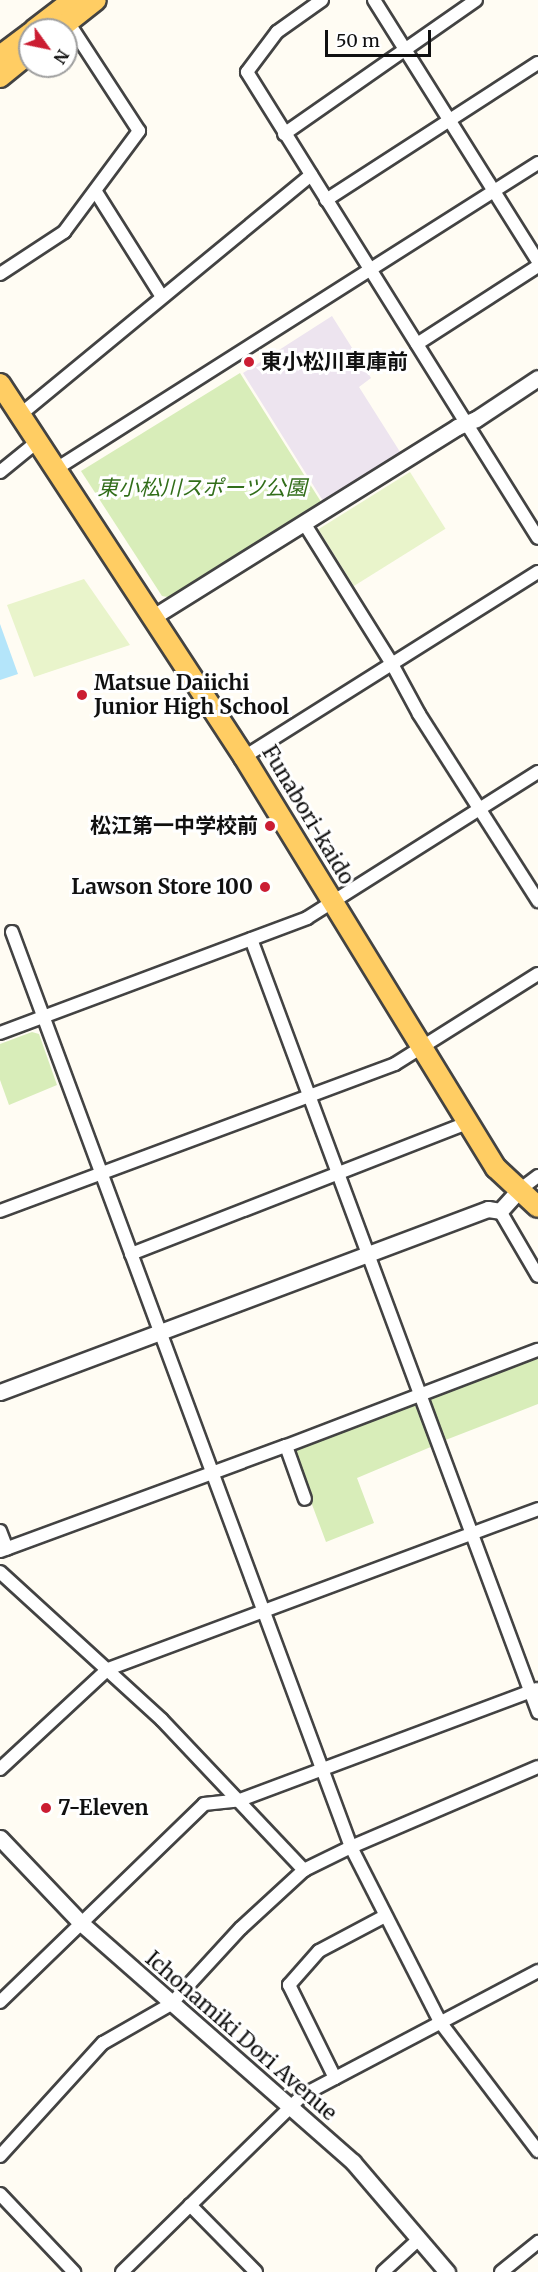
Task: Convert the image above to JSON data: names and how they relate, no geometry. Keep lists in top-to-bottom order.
{
  "streets": {
    "main road": ["Funabori-kaido"],
    "street": ["Ichonamiki Dori Avenue"]
  },
  "parks": ["東小松川スポーツ公園"],
  "places": [
    "東小松川車庫前",
    "Matsue Daiichi Junior High School",
    "松江第一中学校前",
    "Lawson Store 100",
    "7-Eleven"
  ],
  "scale_bar": "50 m",
  "north": "bottom right"
}
